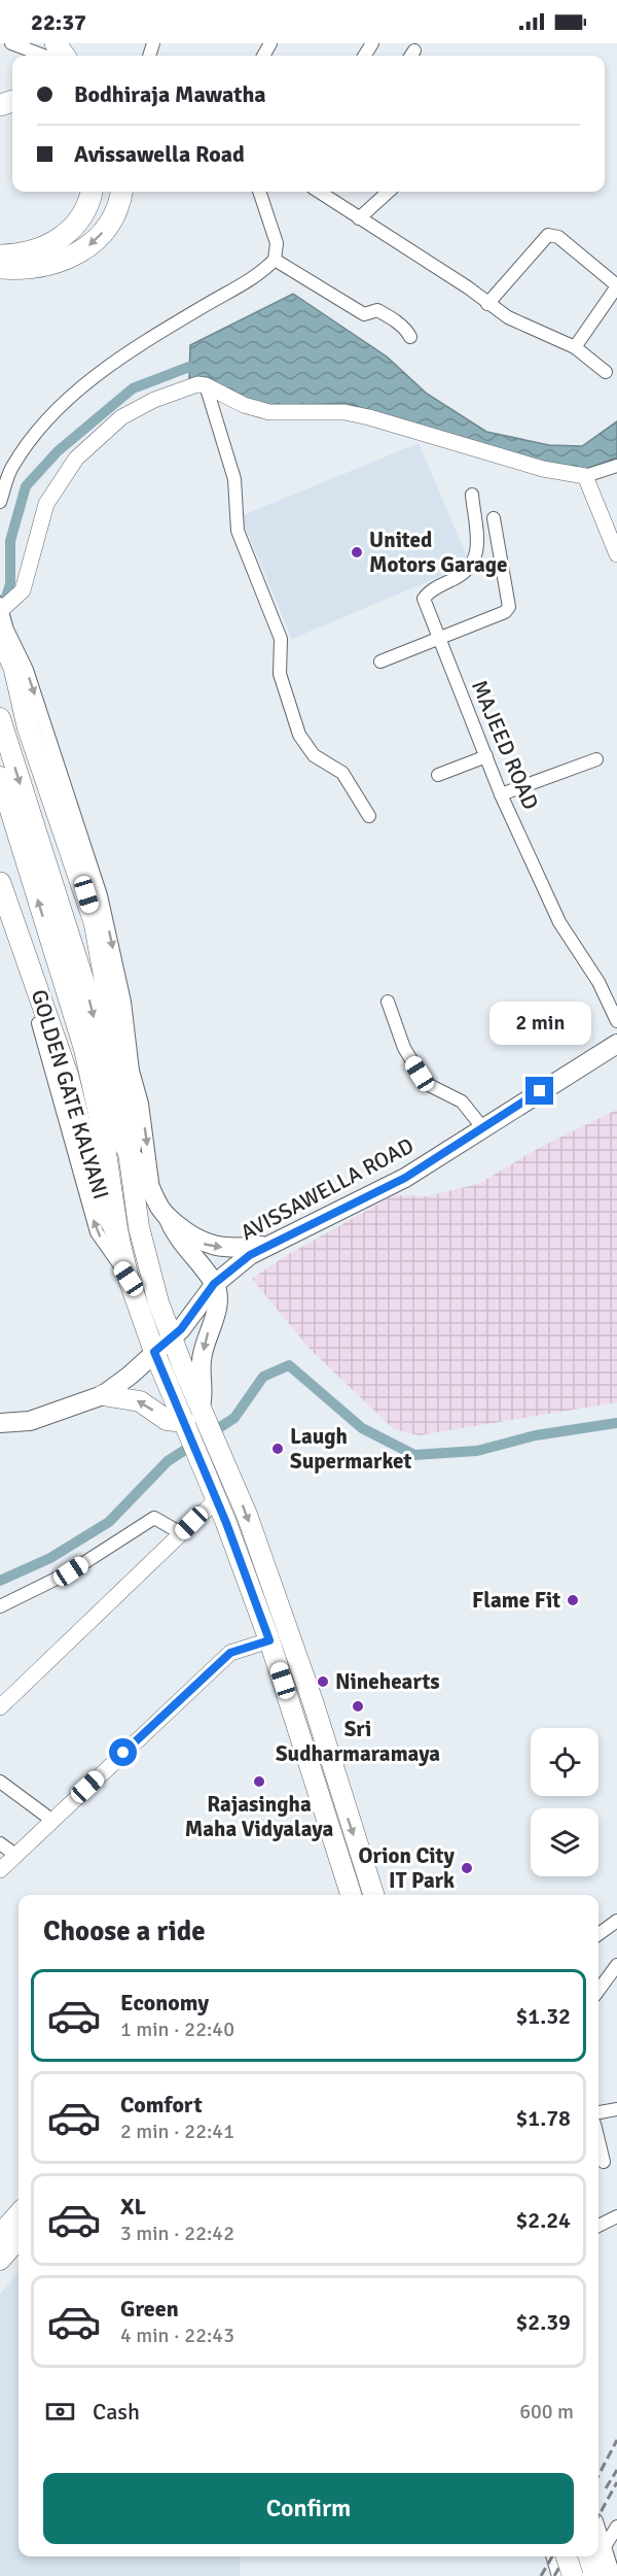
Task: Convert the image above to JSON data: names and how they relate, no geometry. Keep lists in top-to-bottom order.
{
  "streets": {
    "highway": ["GOLDEN GATE KALYANI"],
    "main road": ["AVISSAWELLA ROAD"],
    "street": ["MAJEED ROAD"]
  },
  "places": [
    "United Motors Garage",
    "Laugh Supermarket",
    "Flame Fit",
    "Ninehearts",
    "Sri Sudharmaramaya",
    "Rajasingha Maha Vidyalaya",
    "Orion City IT Park"
  ],
  "page": {
    "status": "22:37",
    "banner": ["Bodhiraja Mawatha", "Avissawella Road"],
    "bubble": "2 min",
    "heading": "Choose a ride",
    "list": [
      {
        "name": "Economy",
        "note": "1 min · 22:40",
        "value": "$1.32"
      },
      {
        "name": "Comfort",
        "note": "2 min · 22:41",
        "value": "$1.78"
      },
      {
        "name": "XL",
        "note": "3 min · 22:42",
        "value": "$2.24"
      },
      {
        "name": "Green",
        "note": "4 min · 22:43",
        "value": "$2.39"
      }
    ],
    "pay": ["Cash", "600 m"],
    "buttons": "Confirm"
  }
}
